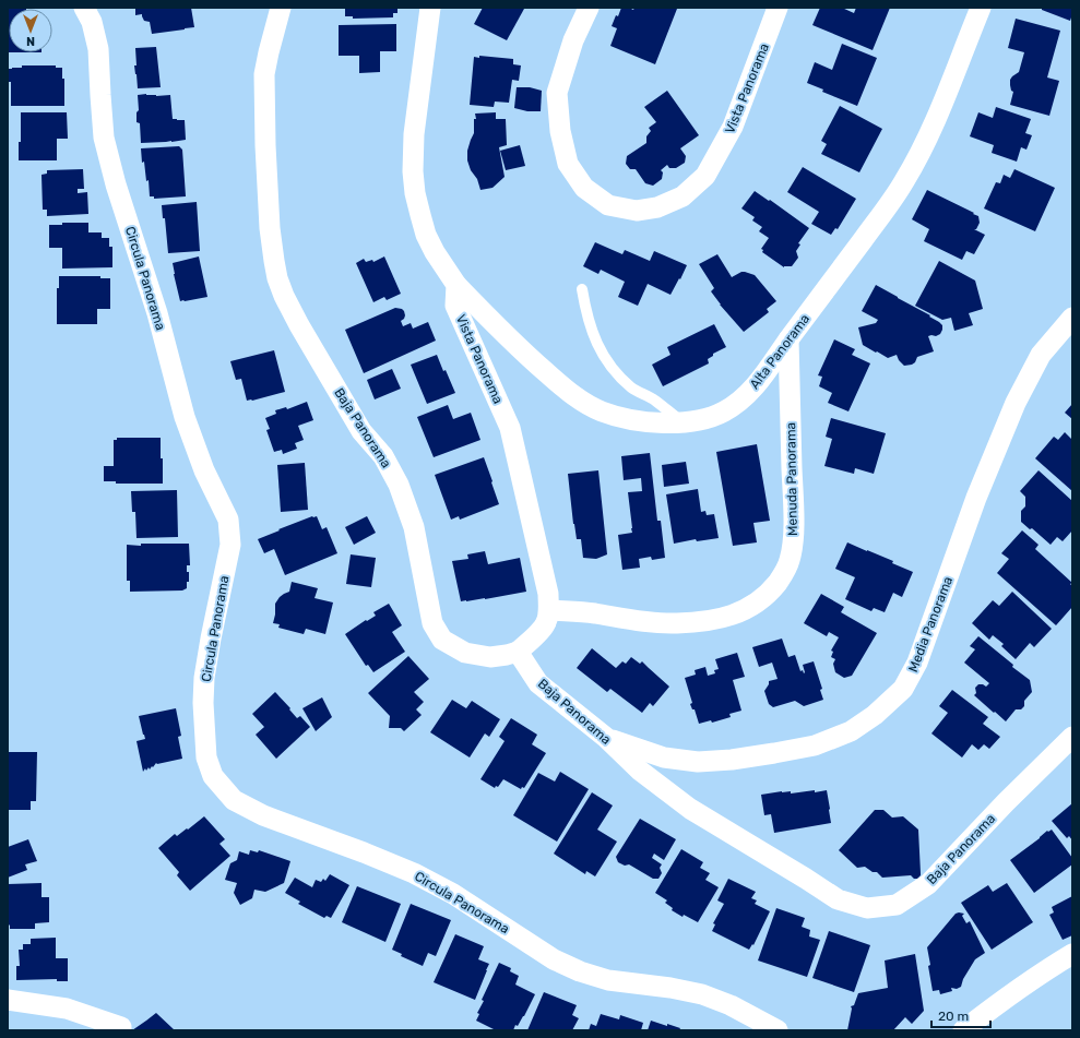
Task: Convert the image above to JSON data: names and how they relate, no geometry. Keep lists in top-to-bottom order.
{
  "streets": {
    "street": [
      "Vista Panorama",
      "Circula Panorama",
      "Alta Panorama",
      "Baja Panorama",
      "Menuda Panorama",
      "Media Panorama"
    ]
  },
  "crossings": [
    ["Vista Panorama", "Alta Panorama"],
    ["Vista Panorama", "Menuda Panorama"],
    ["Alta Panorama", "Menuda Panorama"],
    ["Baja Panorama", "Media Panorama"]
  ],
  "scale_bar": "20 m",
  "north": "bottom"
}
